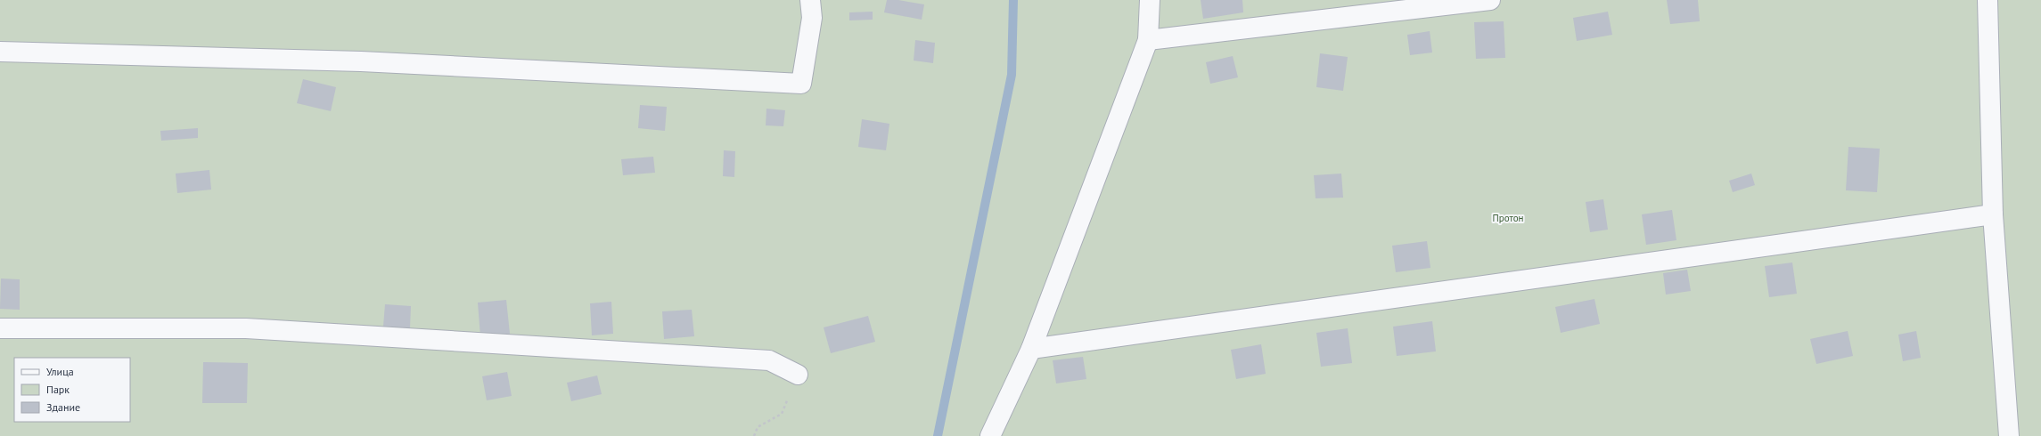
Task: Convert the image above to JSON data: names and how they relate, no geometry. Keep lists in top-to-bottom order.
{
  "parks": ["Протон"],
  "legend": ["Улица", "Парк", "Здание"]
}
